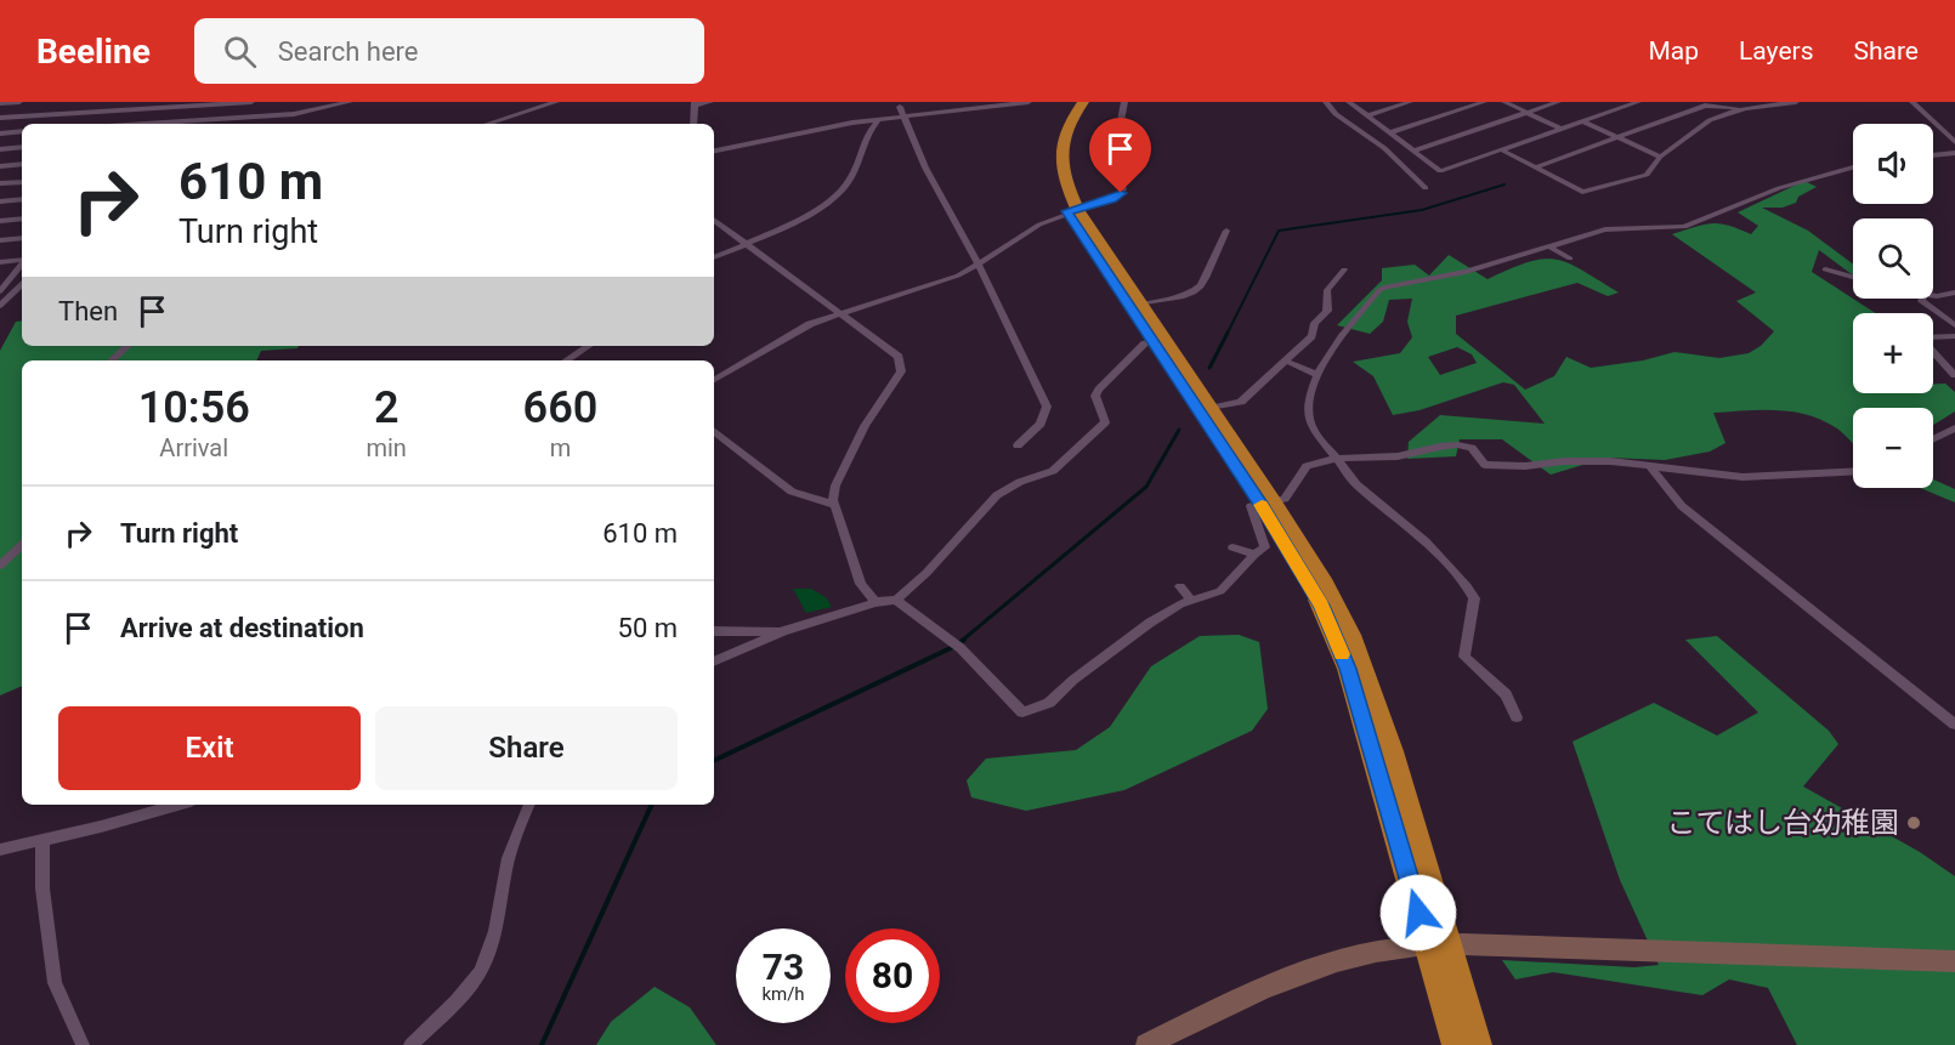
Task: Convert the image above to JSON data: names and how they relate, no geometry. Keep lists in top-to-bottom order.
{
  "places": ["こてはし台幼稚園"],
  "page": {
    "header": "Beeline",
    "search": "Search here",
    "nav": ["Map", "Layers", "Share"],
    "map_buttons": ["+", "−"],
    "turn": ["610 m", "Turn right"],
    "then": "Then",
    "eta": [
      "10:56",
      "Arrival",
      "2",
      "min",
      "660",
      "m"
    ],
    "list": [
      {
        "name": "Turn right",
        "value": "610 m"
      },
      {
        "name": "Arrive at destination",
        "value": "50 m"
      }
    ],
    "buttons": ["Exit", "Share"],
    "speed": "73 km/h",
    "limit": "80"
  }
}
